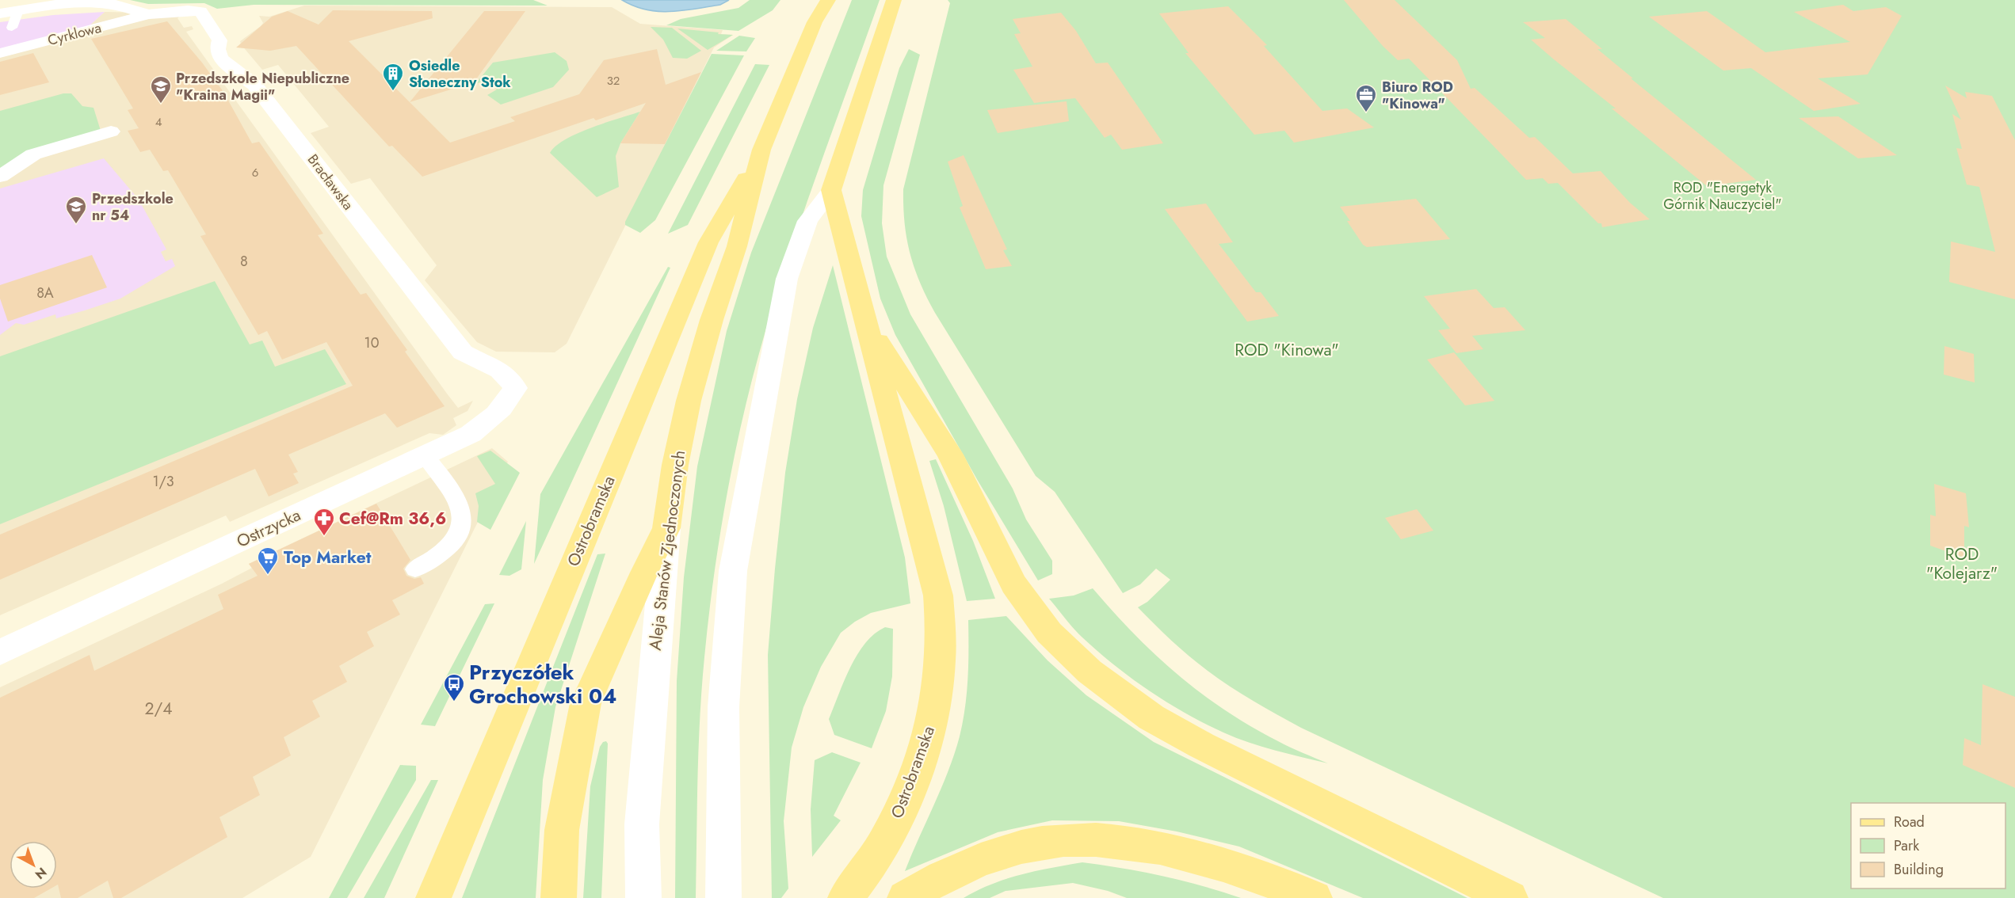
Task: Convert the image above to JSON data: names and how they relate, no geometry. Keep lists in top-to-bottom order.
{
  "streets": {
    "main road": ["Ostrobramska", "Aleja Stanów Zjednoczonych"],
    "street": ["Cyrklowa", "Bracławska", "Ostrzycka"]
  },
  "crossings": [
    ["Cyrklowa", "Bracławska"],
    ["Bracławska", "Ostrzycka"],
    ["Ostrobramska", "Aleja Stanów Zjednoczonych"]
  ],
  "parks": ["ROD \"Energetyk Górnik Nauczyciel\"", "ROD \"Kinowa\"", "ROD \"Kolejarz\""],
  "places": {
    "building": ["Osiedle Słoneczny Stok"],
    "school or university": ["Przedszkole Niepubliczne \"Kraina Magii\"", "Przedszkole nr 54"],
    "office": ["Biuro ROD \"Kinowa\""],
    "pharmacy": ["Cef@Rm 36,6"],
    "supermarket": ["Top Market"],
    "bus stop": ["Przyczółek Grochowski 04"]
  },
  "house_numbers": [
    "32",
    "4",
    "6",
    "8",
    "8A",
    "10",
    "1/3",
    "2/4"
  ],
  "legend": ["Road", "Park", "Building"],
  "north": "bottom right"
}
